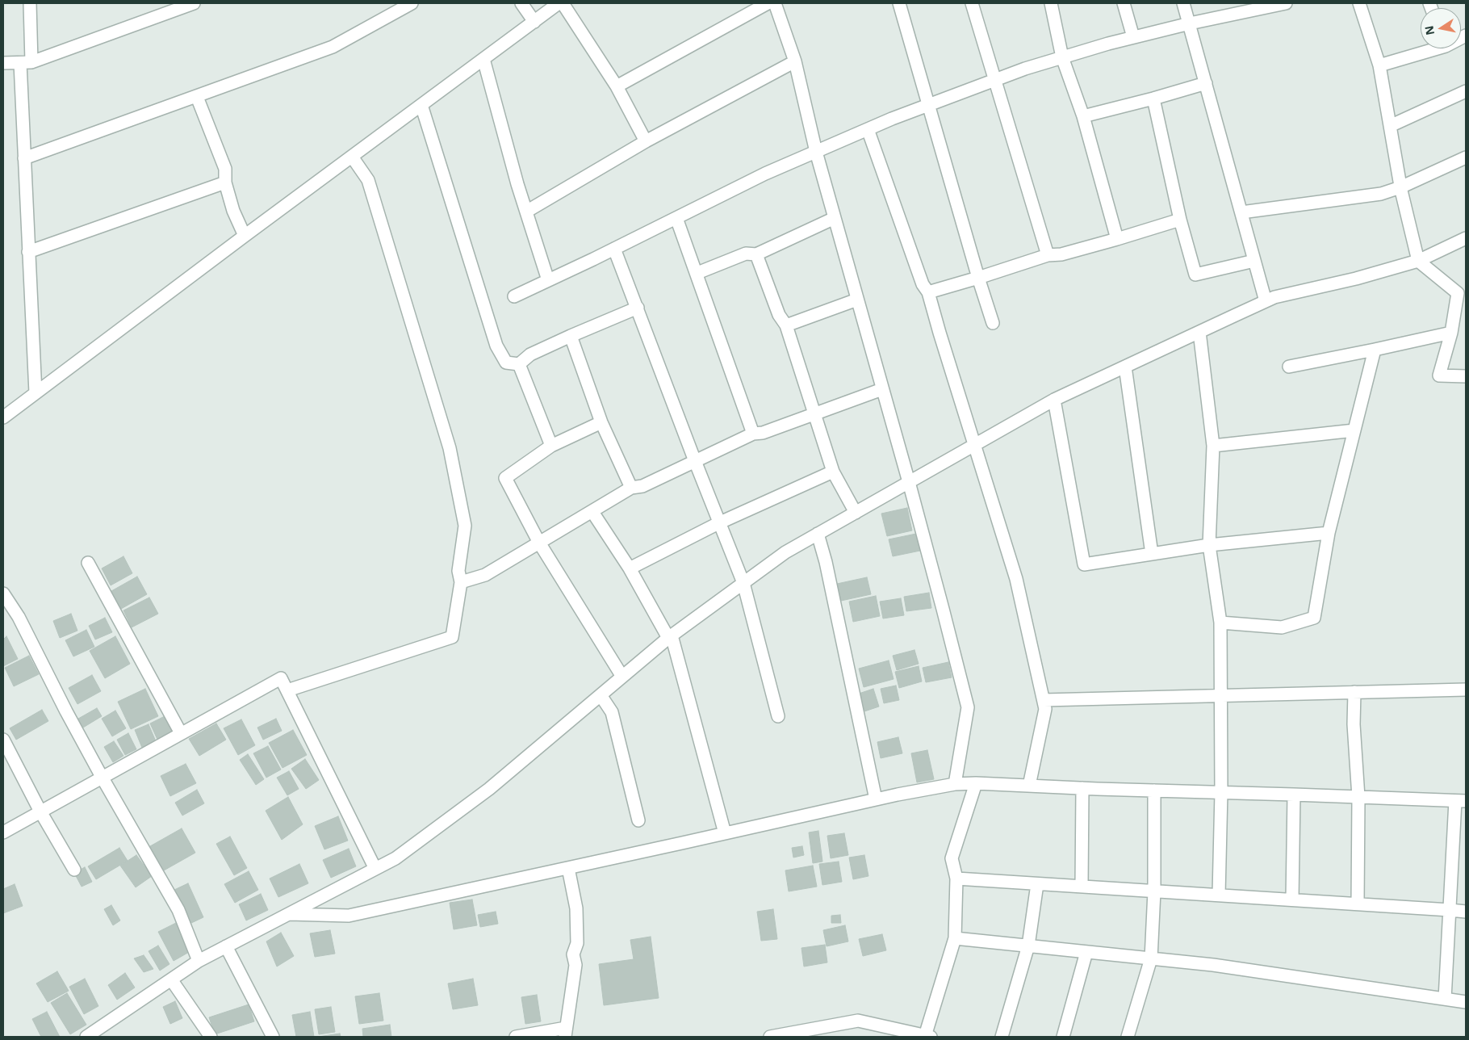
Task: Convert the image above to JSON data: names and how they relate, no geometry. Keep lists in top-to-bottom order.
{
  "north": "left"
}
